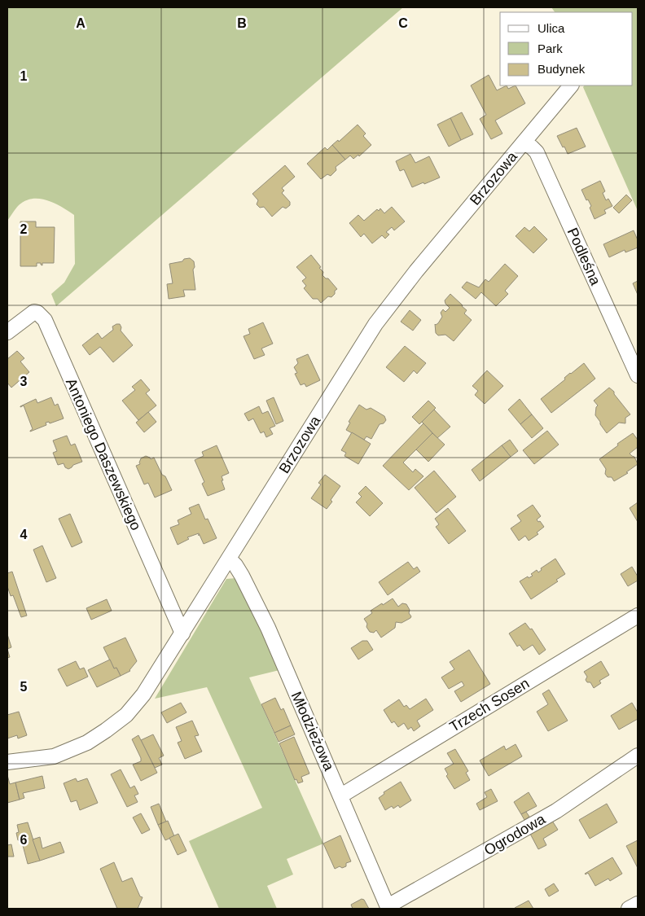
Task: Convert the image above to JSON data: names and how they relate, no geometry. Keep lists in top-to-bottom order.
{
  "streets": {
    "street": [
      "Brzozowa",
      "Podleśna",
      "Antoniego Daszewskiego",
      "Trzech Sosen",
      "Młodzieżowa",
      "Ogrodowa"
    ]
  },
  "crossings": [
    ["Brzozowa", "Podleśna"],
    ["Brzozowa", "Antoniego Daszewskiego"],
    ["Brzozowa", "Młodzieżowa"],
    ["Trzech Sosen", "Młodzieżowa"],
    ["Młodzieżowa", "Ogrodowa"]
  ],
  "legend": ["Ulica", "Park", "Budynek"],
  "grid": {
    "columns": ["A", "B", "C"],
    "rows": [
      "1",
      "2",
      "3",
      "4",
      "5",
      "6"
    ]
  }
}
